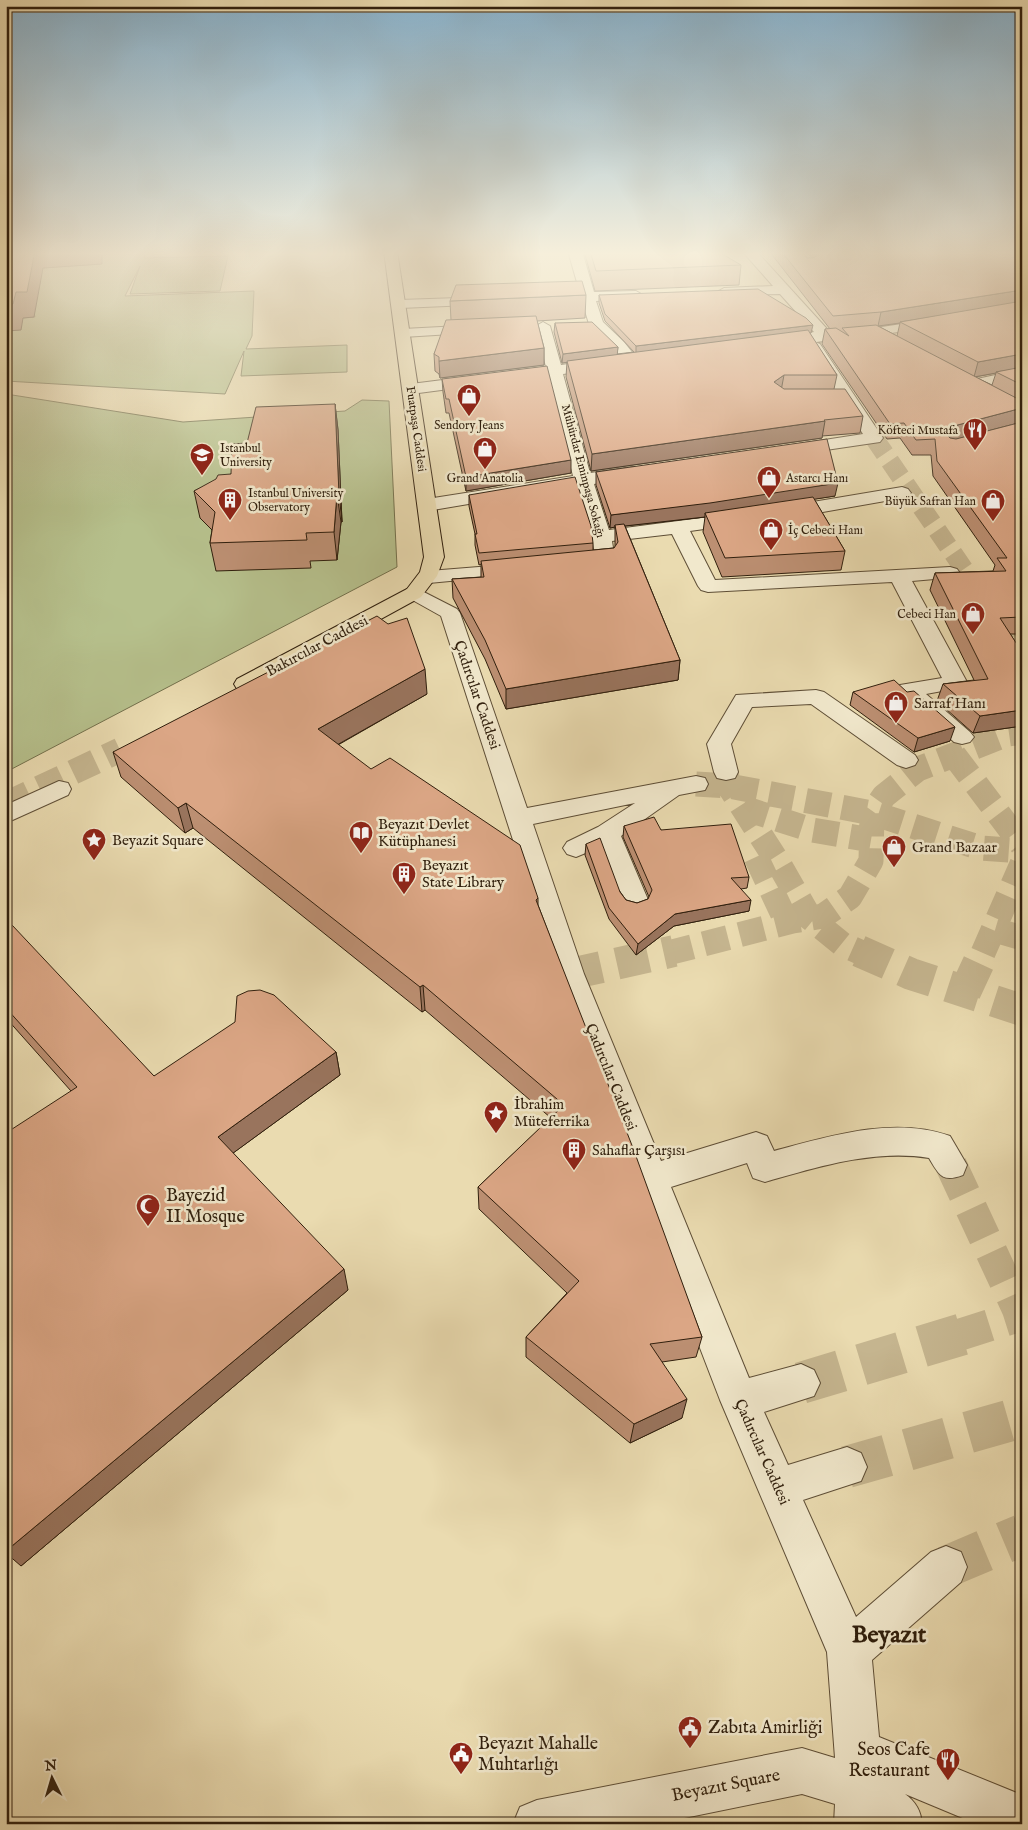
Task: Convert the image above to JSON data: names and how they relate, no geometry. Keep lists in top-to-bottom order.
{
  "streets": {
    "main road": ["Fuatpaşa Caddesi", "Bakırcılar Caddesi"],
    "street": ["Mühürdar Eminpaşa Sokağı", "Çadırcılar Caddesi", "Beyazıt Square"]
  },
  "crossings": [
    ["Fuatpaşa Caddesi", "Bakırcılar Caddesi"],
    ["Fuatpaşa Caddesi", "Çadırcılar Caddesi"],
    ["Bakırcılar Caddesi", "Çadırcılar Caddesi"],
    ["Çadırcılar Caddesi", "Beyazıt Square"]
  ],
  "districts": ["Beyazıt"],
  "places": {
    "shop": [
      "Sendory Jeans",
      "Grand Anatolia",
      "Astarcı Hanı",
      "Büyük Safran Han",
      "İç Cebeci Hanı",
      "Cebeci Han",
      "Sarraf Hanı",
      "Grand Bazaar"
    ],
    "restaurant": ["Köfteci Mustafa", "Seos Cafe Restaurant"],
    "school or university": ["Istanbul University"],
    "building": ["Istanbul University Observatory", "Beyazıt State Library", "Sahaflar Çarşısı"],
    "library": ["Beyazıt Devlet Kütüphanesi"],
    "place": ["Beyazit Square", "İbrahim Müteferrika"],
    "mosque": ["Bayezid II Mosque"],
    "public building": ["Zabıta Amirliği", "Beyazıt Mahalle Muhtarlığı"]
  },
  "north": "top"
}
